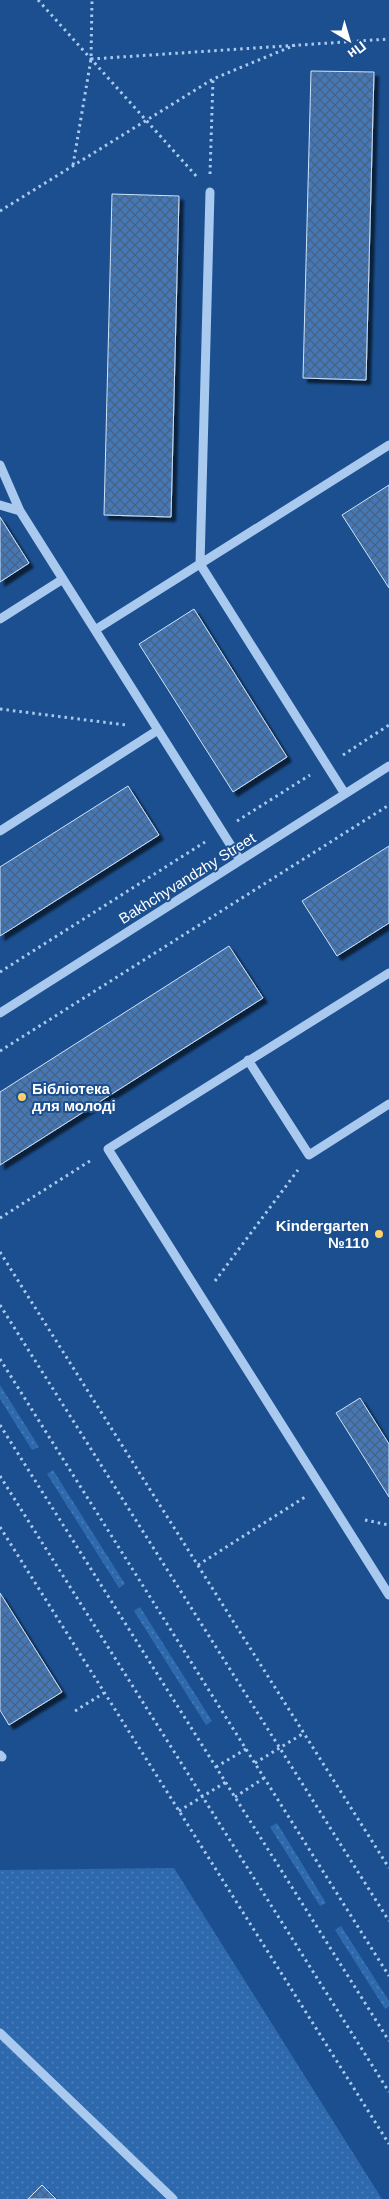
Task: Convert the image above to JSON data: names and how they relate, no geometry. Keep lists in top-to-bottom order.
{
  "streets": {
    "street": ["Bakhchyvandzhy Street"]
  },
  "places": ["Бібліотека для молоді", "Kindergarten №110"],
  "north": "bottom right"
}
